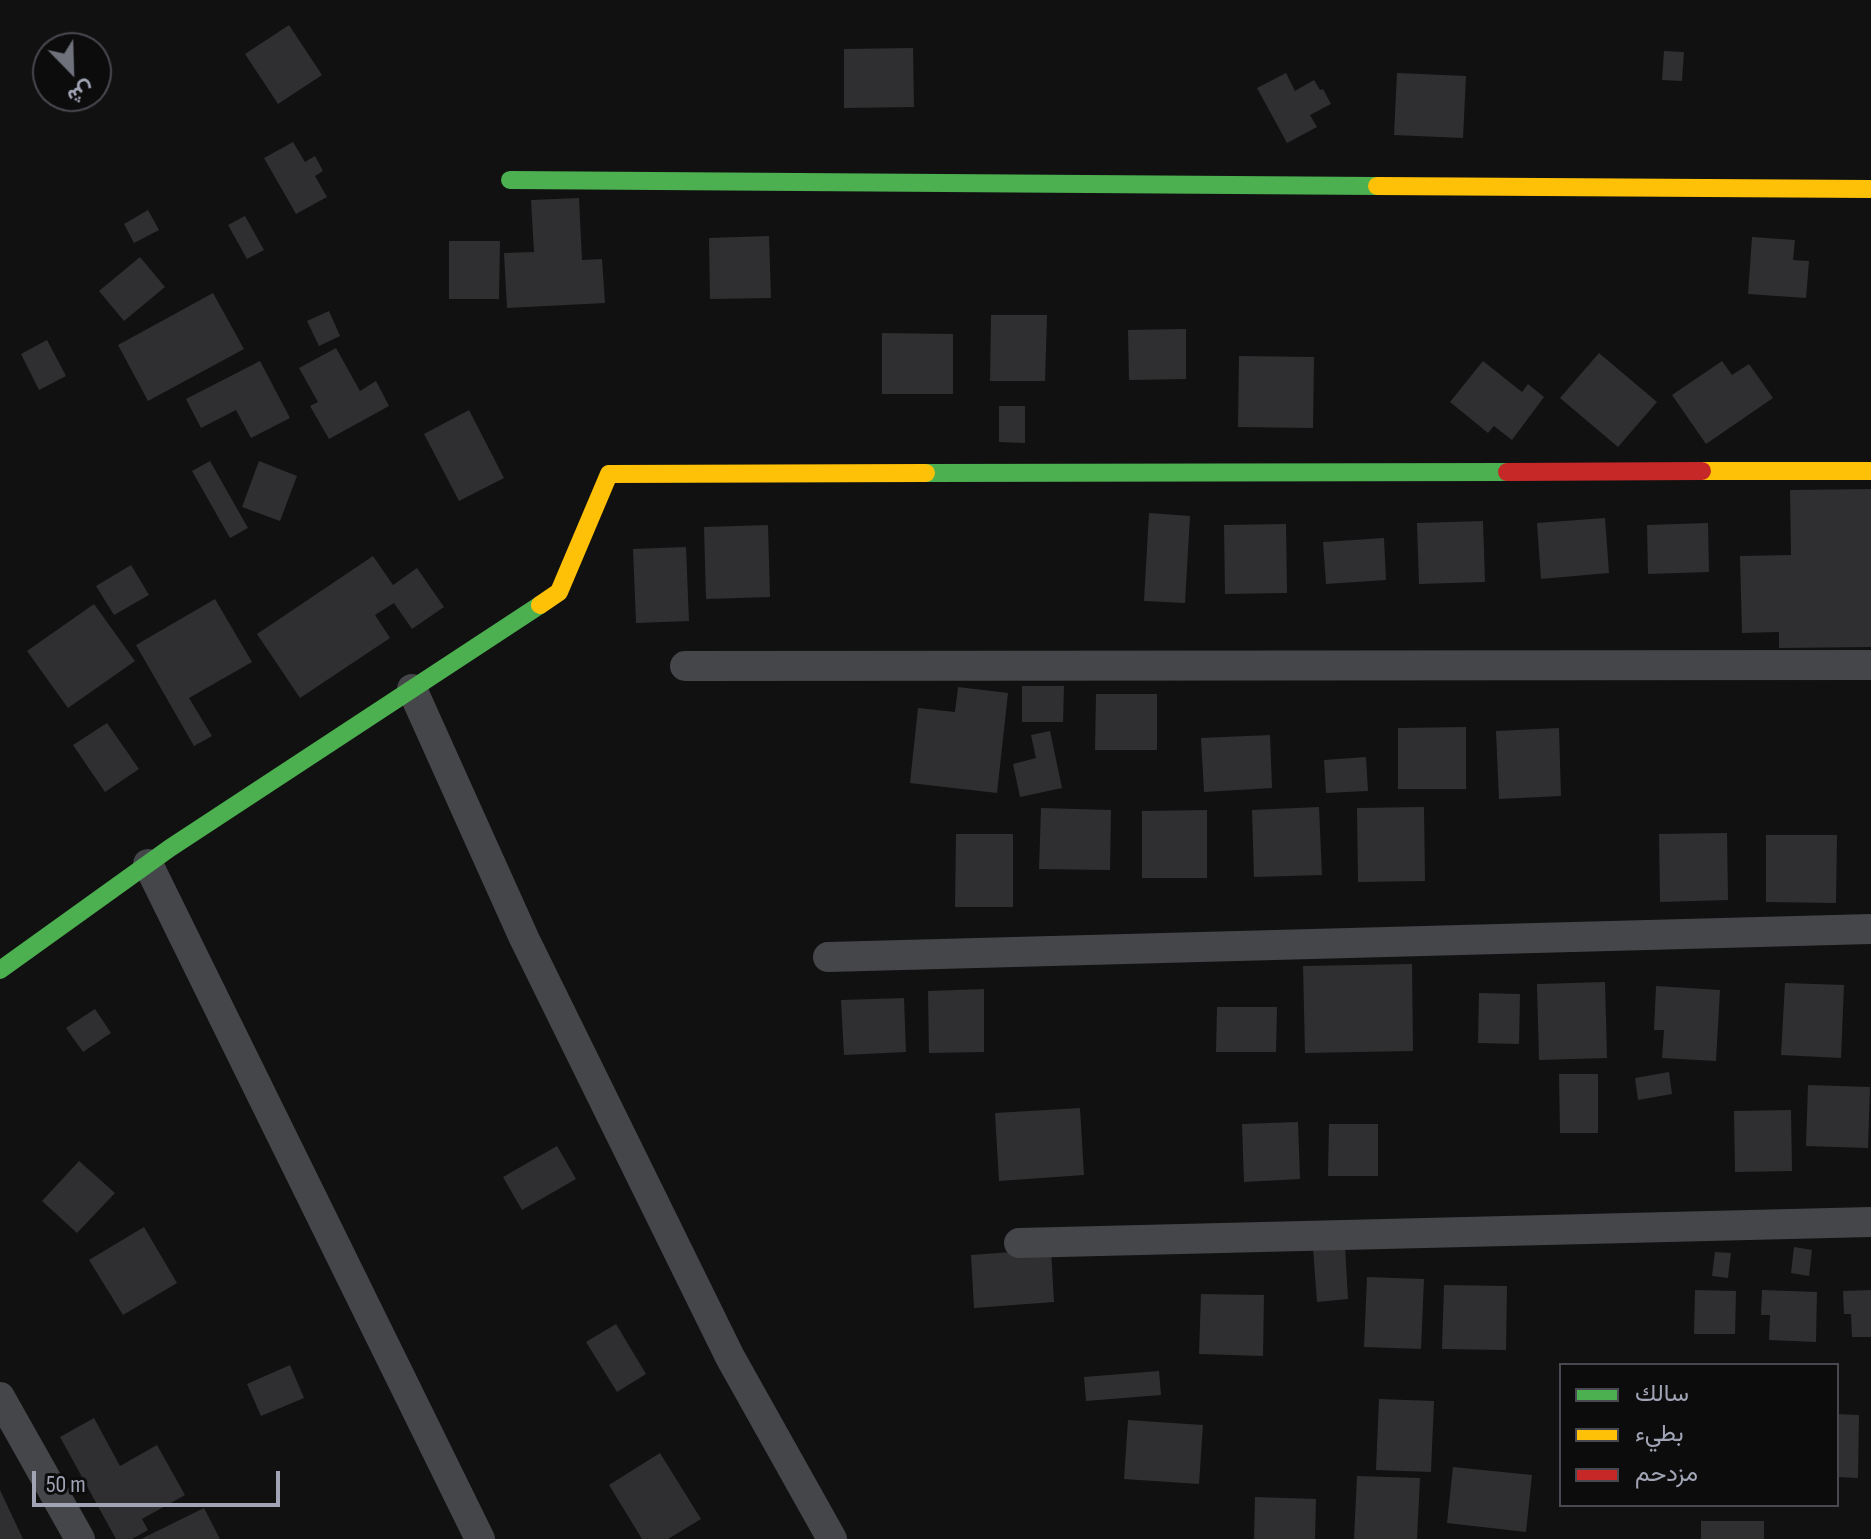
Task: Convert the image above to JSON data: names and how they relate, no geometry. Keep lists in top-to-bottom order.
{
  "legend": ["سالك", "بطيء", "مزدحم"],
  "scale_bar": "50 m",
  "north": "bottom right"
}
